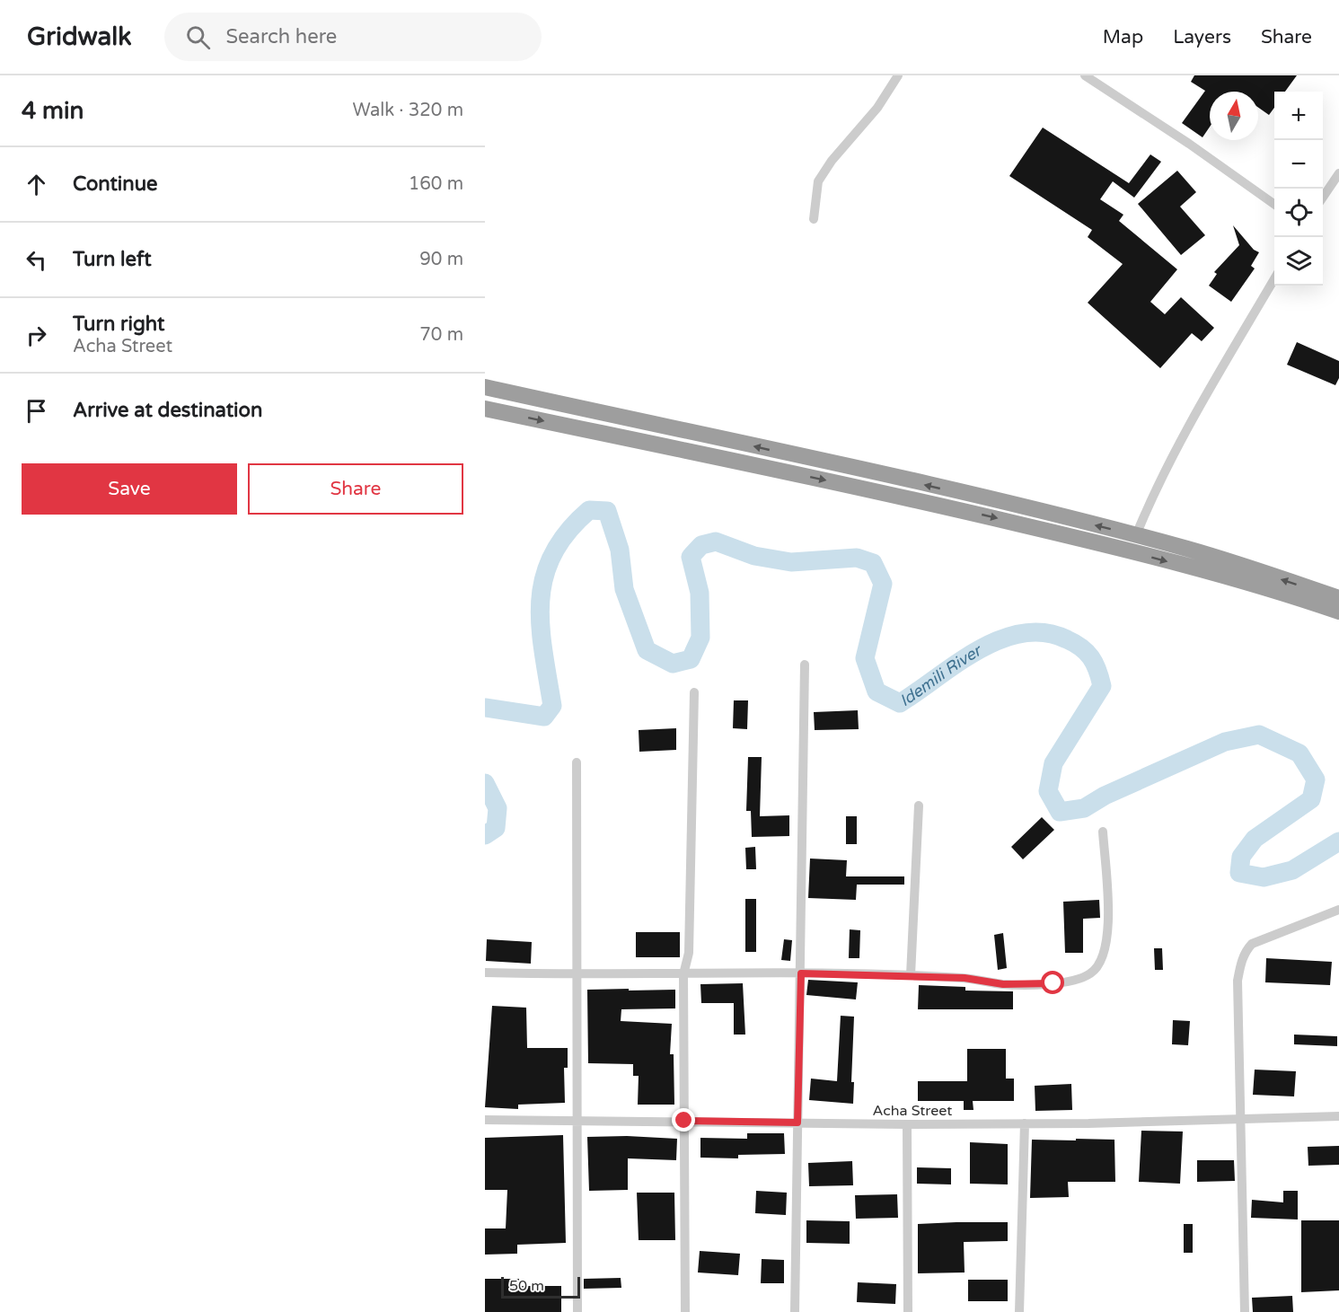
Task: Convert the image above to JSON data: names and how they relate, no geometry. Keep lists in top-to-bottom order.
{
  "streets": {
    "street": ["Acha Street"]
  },
  "water": ["Idemili River"],
  "scale_bar": "50 m",
  "north": "top",
  "page": {
    "header": "Gridwalk",
    "search": "Search here",
    "nav": ["Map", "Layers", "Share"],
    "heading": ["4 min", "Walk · 320 m"],
    "map_buttons": ["+", "−"],
    "list": [
      ["Continue", "160 m"],
      ["Turn left", "90 m"],
      ["Turn right", "Acha Street", "70 m"],
      "Arrive at destination"
    ],
    "buttons": ["Save", "Share"],
    "scale": "50 m"
  }
}
